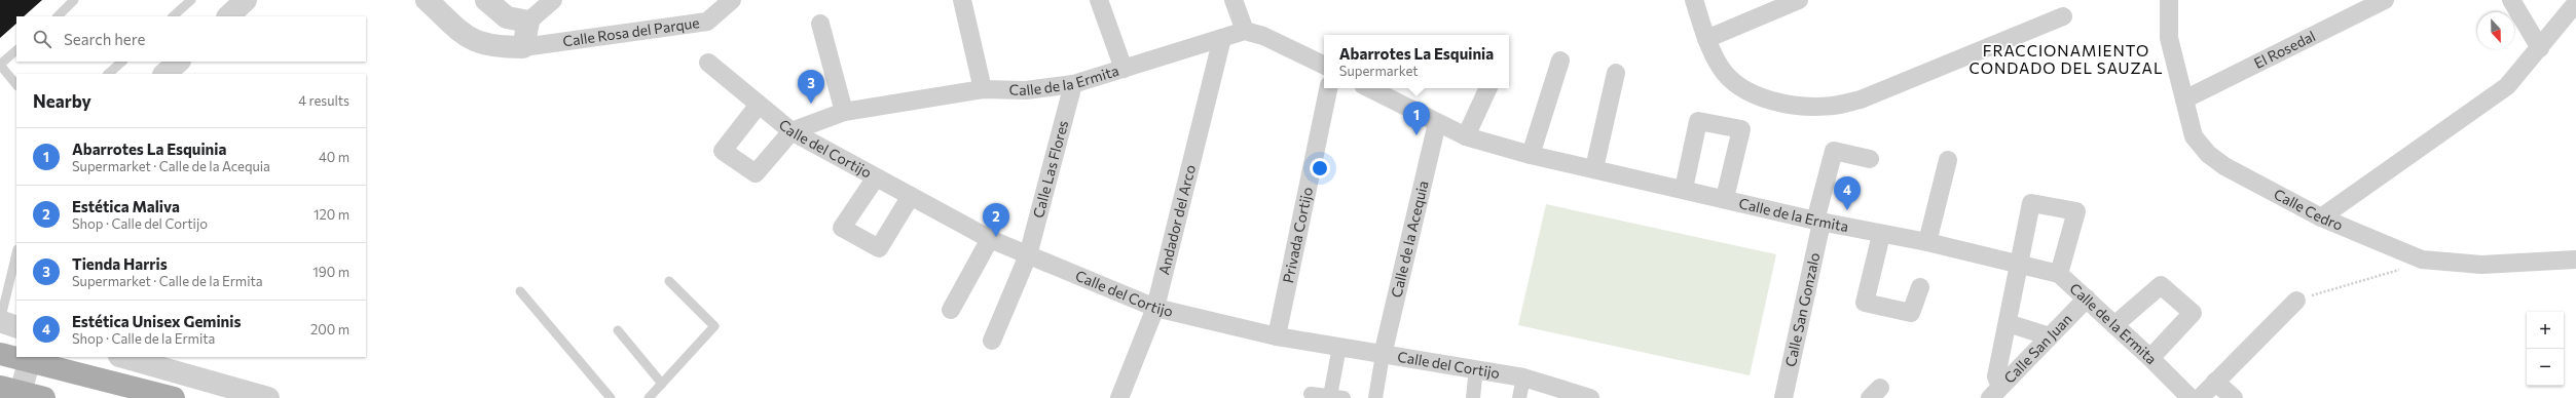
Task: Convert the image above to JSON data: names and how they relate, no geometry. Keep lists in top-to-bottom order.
{
  "streets": {
    "street": [
      "Calle Rosa del Parque",
      "El Rosedal",
      "Calle de la Ermita",
      "Calle del Cortijo",
      "Calle Las Flores",
      "Calle Cedro",
      "Andador del Arco",
      "Privada Cortijo",
      "Calle de la Acequia",
      "Calle San Gonzalo",
      "Calle San Juan"
    ]
  },
  "crossings": [
    ["El Rosedal", "Calle Cedro"],
    ["Calle de la Ermita", "Calle del Cortijo"],
    ["Calle de la Ermita", "Calle Las Flores"],
    ["Calle de la Ermita", "Andador del Arco"],
    ["Calle de la Ermita", "Calle de la Acequia"],
    ["Calle de la Ermita", "Calle San Gonzalo"],
    ["Calle de la Ermita", "Calle San Juan"],
    ["Calle del Cortijo", "Calle Las Flores"],
    ["Calle del Cortijo", "Andador del Arco"],
    ["Calle del Cortijo", "Privada Cortijo"],
    ["Calle del Cortijo", "Calle de la Acequia"]
  ],
  "districts": ["FRACCIONAMIENTO CONDADO DEL SAUZAL"],
  "north": "bottom",
  "page": {
    "search": "Search here",
    "popup": ["Abarrotes La Esquinia", "Supermarket"],
    "pins": [
      "3",
      "1",
      "4",
      "2"
    ],
    "heading": ["Nearby", "4 results"],
    "list": [
      {
        "mark": "1",
        "name": "Abarrotes La Esquinia",
        "note": "Supermarket · Calle de la Acequia",
        "value": "40 m"
      },
      {
        "mark": "2",
        "name": "Estética Maliva",
        "note": "Shop · Calle del Cortijo",
        "value": "120 m"
      },
      {
        "mark": "3",
        "name": "Tienda Harris",
        "note": "Supermarket · Calle de la Ermita",
        "value": "190 m"
      },
      {
        "mark": "4",
        "name": "Estética Unisex Geminis",
        "note": "Shop · Calle de la Ermita",
        "value": "200 m"
      }
    ],
    "map_buttons": ["+", "−"]
  }
}
